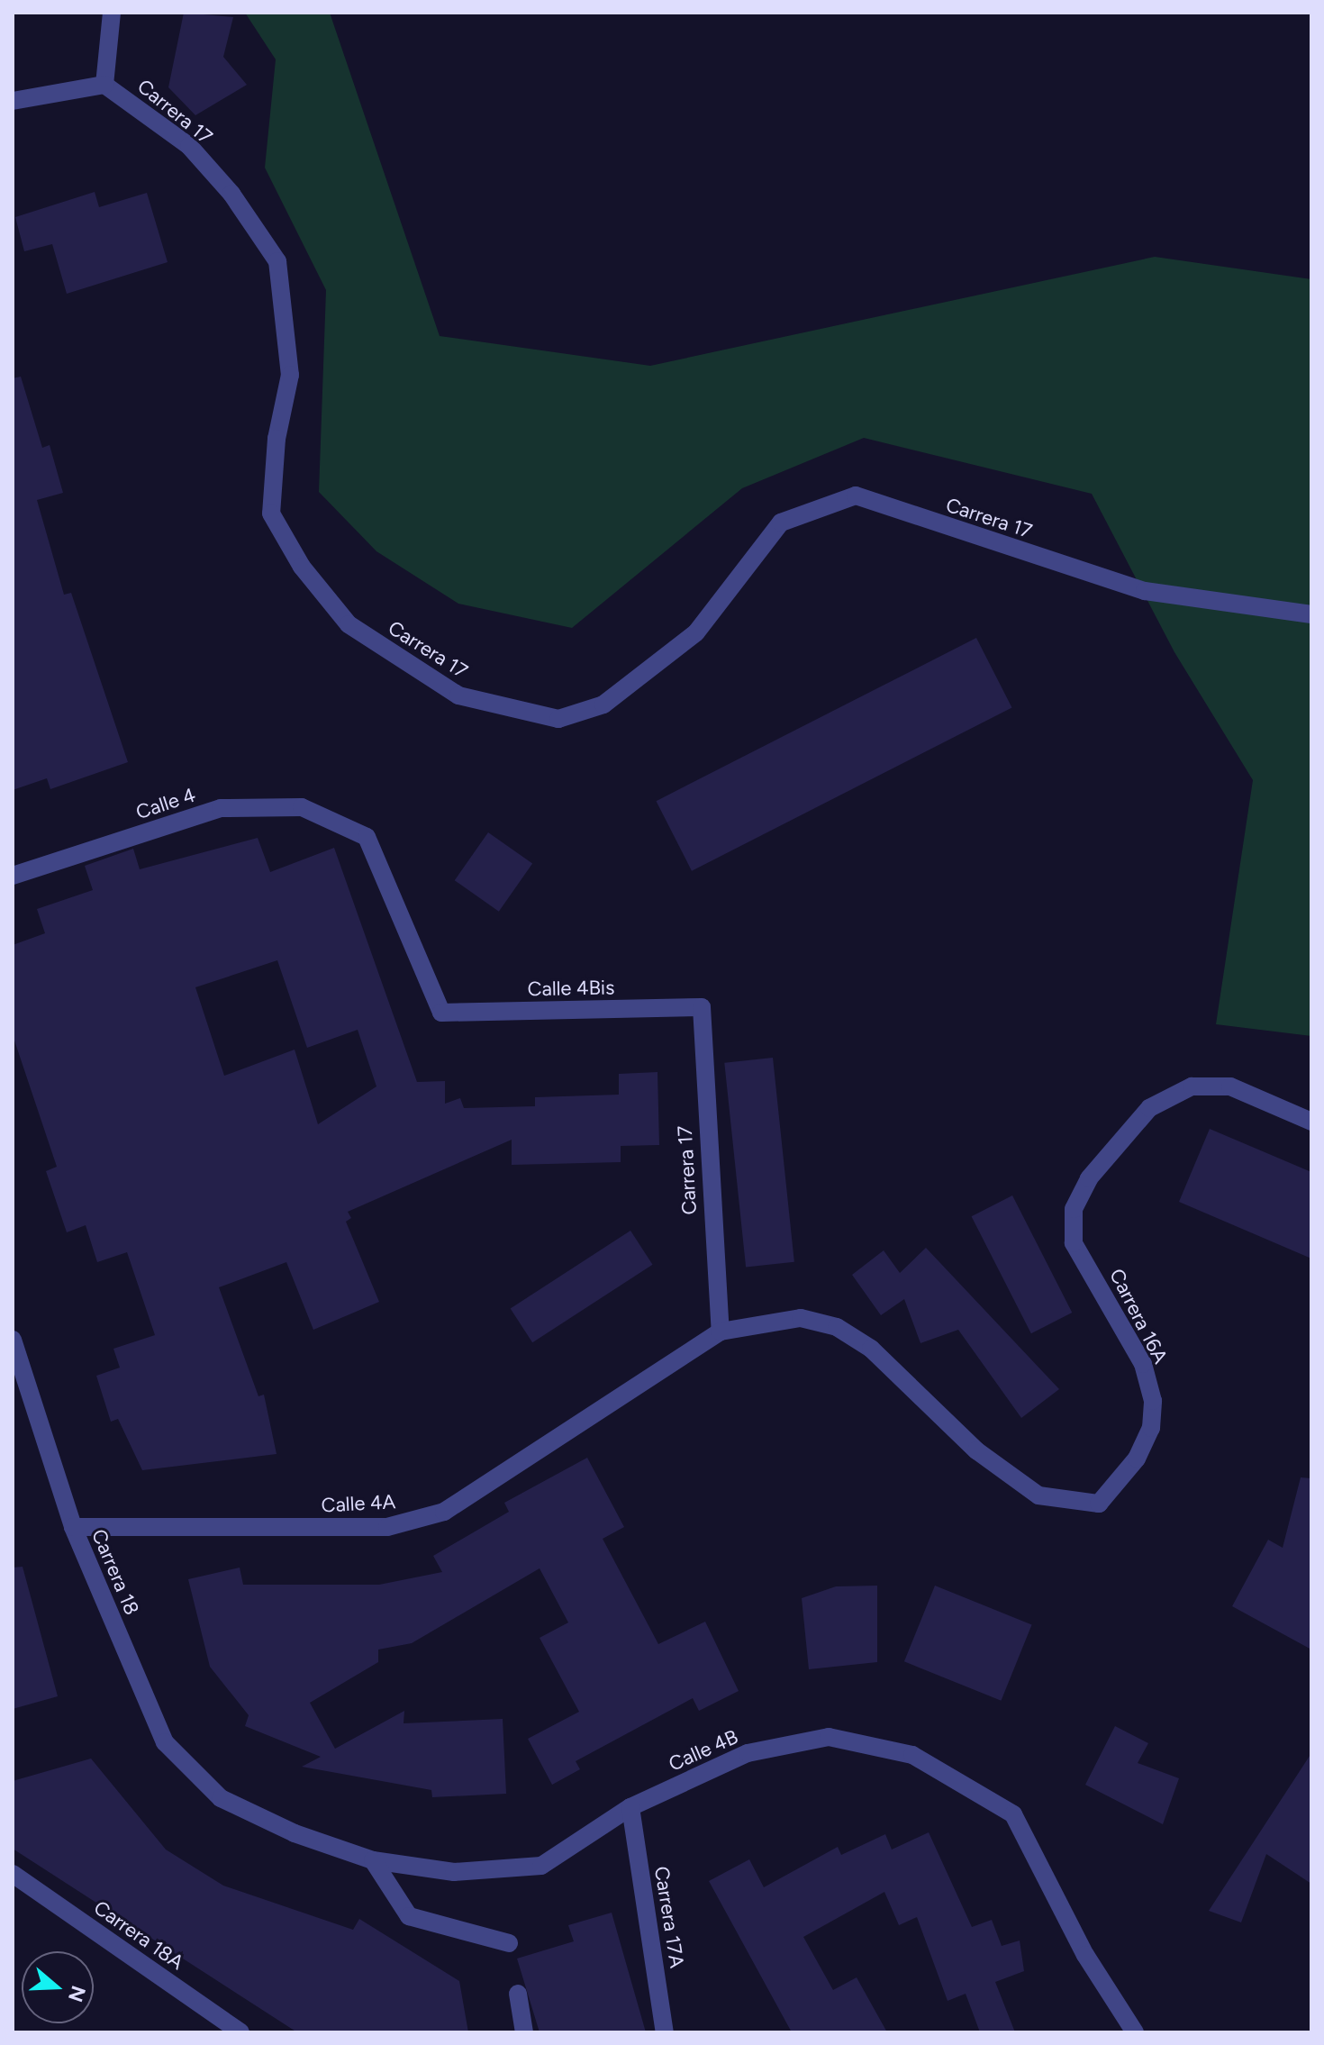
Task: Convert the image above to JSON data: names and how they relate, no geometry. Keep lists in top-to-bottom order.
{
  "streets": {
    "street": [
      "Carrera 17",
      "Calle 4",
      "Calle 4Bis",
      "Carrera 16A",
      "Calle 4A",
      "Carrera 18",
      "Calle 4B",
      "Carrera 17A",
      "Carrera 18A"
    ]
  },
  "crossings": [
    ["Carrera 17", "Calle 4Bis"],
    ["Carrera 17", "Carrera 16A"],
    ["Carrera 17", "Calle 4A"],
    ["Calle 4", "Calle 4Bis"],
    ["Carrera 16A", "Calle 4A"],
    ["Calle 4A", "Carrera 18"],
    ["Carrera 18", "Calle 4B"],
    ["Calle 4B", "Carrera 17A"]
  ],
  "north": "right"
}
